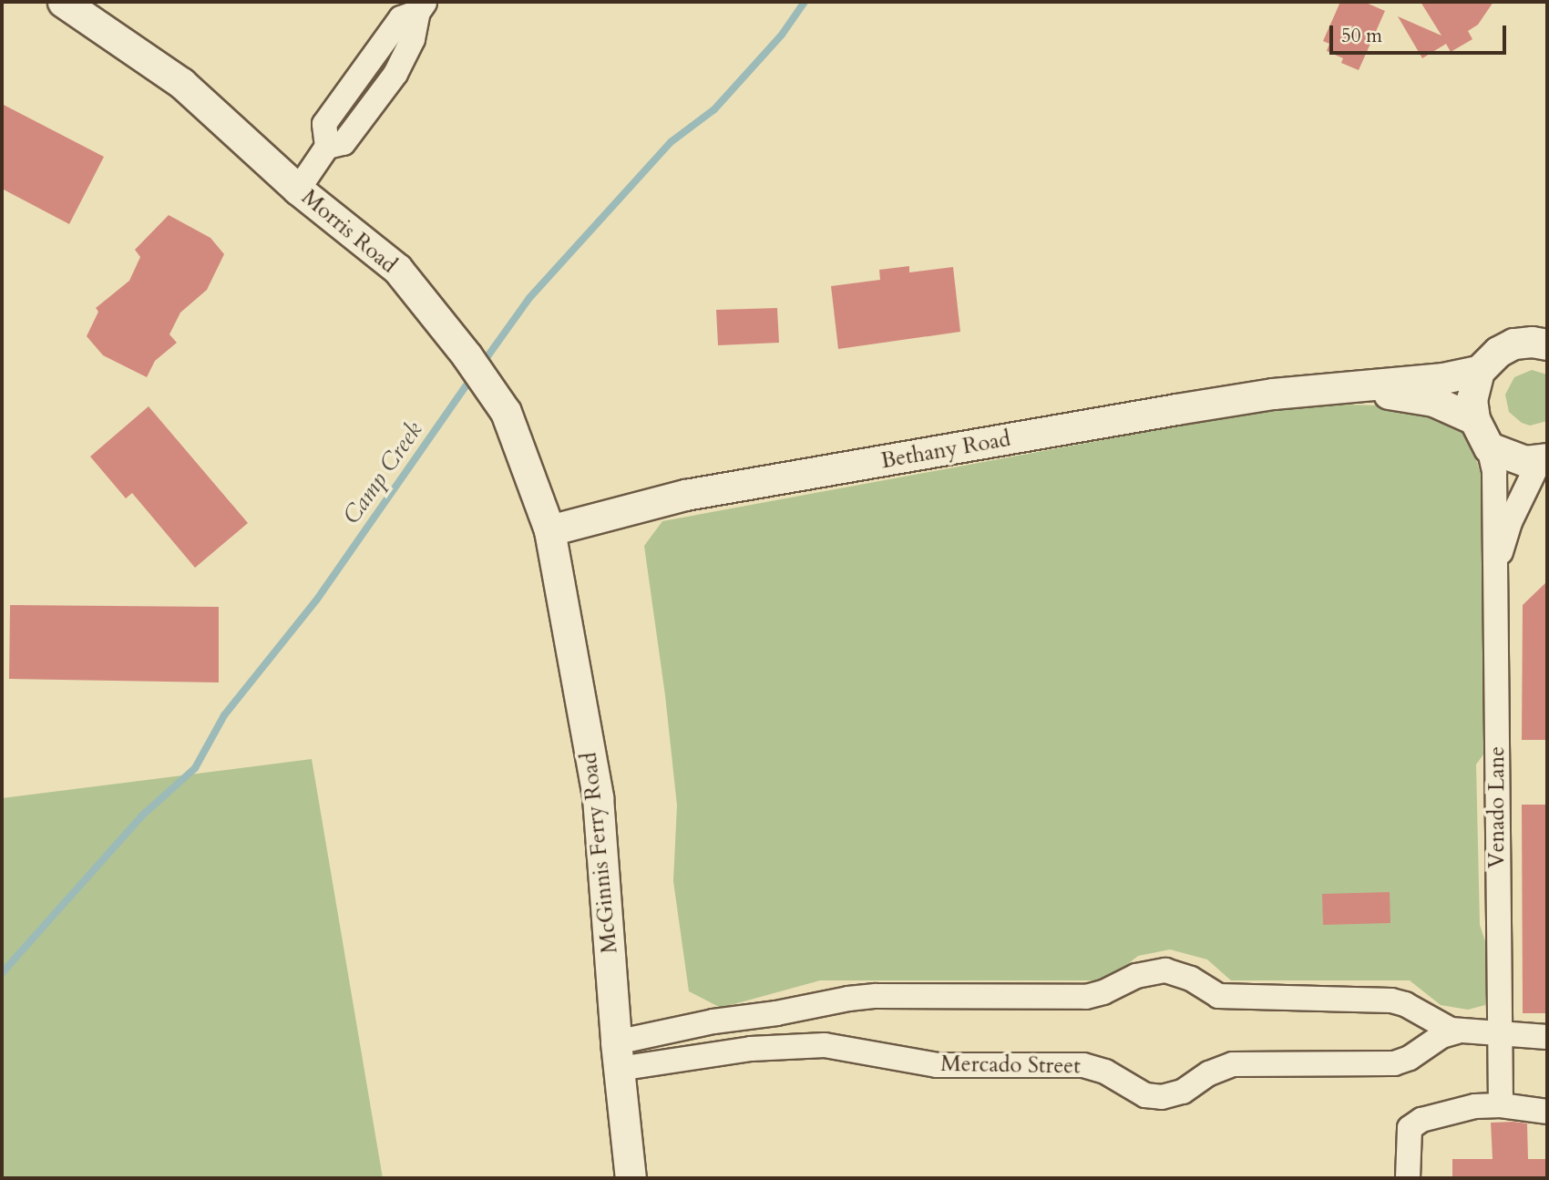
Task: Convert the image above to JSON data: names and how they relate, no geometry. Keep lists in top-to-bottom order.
{
  "streets": {
    "street": [
      "Morris Road",
      "Bethany Road",
      "Venado Lane",
      "McGinnis Ferry Road",
      "Mercado Street"
    ]
  },
  "crossings": [
    ["Morris Road", "Bethany Road"],
    ["Morris Road", "McGinnis Ferry Road"],
    ["Bethany Road", "McGinnis Ferry Road"],
    ["Venado Lane", "Mercado Street"],
    ["McGinnis Ferry Road", "Mercado Street"]
  ],
  "water": ["Camp Creek"],
  "scale_bar": "50 m"
}
